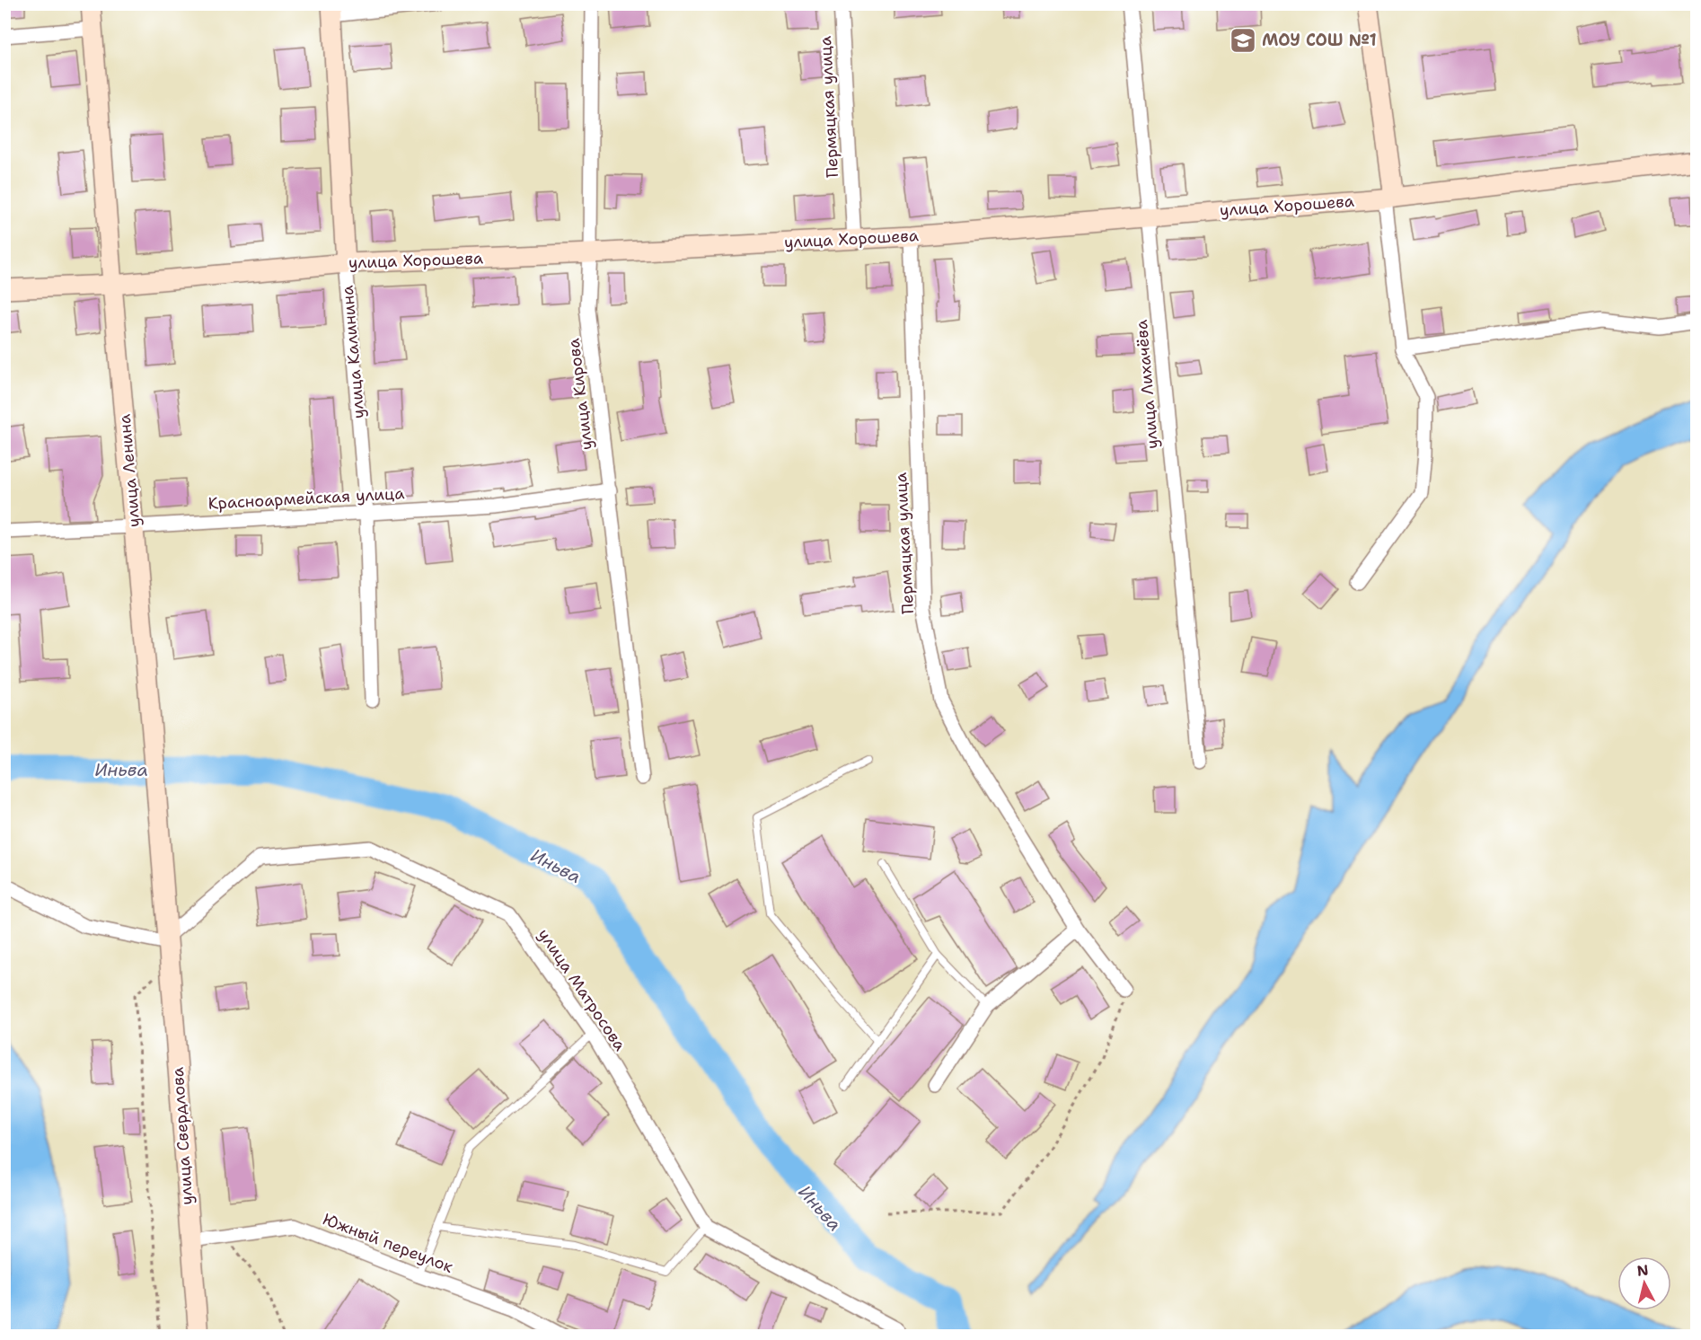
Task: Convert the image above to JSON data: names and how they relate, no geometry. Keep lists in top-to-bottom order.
{
  "streets": {
    "street": [
      "Пермяцкая улица",
      "улица Хорошева",
      "улица Калинина",
      "улица Лихачёва",
      "улица Кирова",
      "улица Ленина",
      "Красноармейская улица",
      "улица Матросова",
      "улица Свердлова",
      "Южный переулок"
    ]
  },
  "crossings": [
    ["Пермяцкая улица", "улица Хорошева"],
    ["улица Хорошева", "улица Калинина"],
    ["улица Хорошева", "улица Лихачёва"],
    ["улица Хорошева", "улица Кирова"],
    ["улица Хорошева", "улица Ленина"],
    ["улица Калинина", "Красноармейская улица"],
    ["улица Кирова", "Красноармейская улица"],
    ["улица Ленина", "Красноармейская улица"],
    ["улица Ленина", "улица Матросова"],
    ["улица Ленина", "улица Свердлова"],
    ["улица Матросова", "улица Свердлова"],
    ["улица Свердлова", "Южный переулок"]
  ],
  "water": ["Иньва"],
  "places": {
    "school or university": ["МОУ СОШ №1"]
  },
  "north": "top"
}
